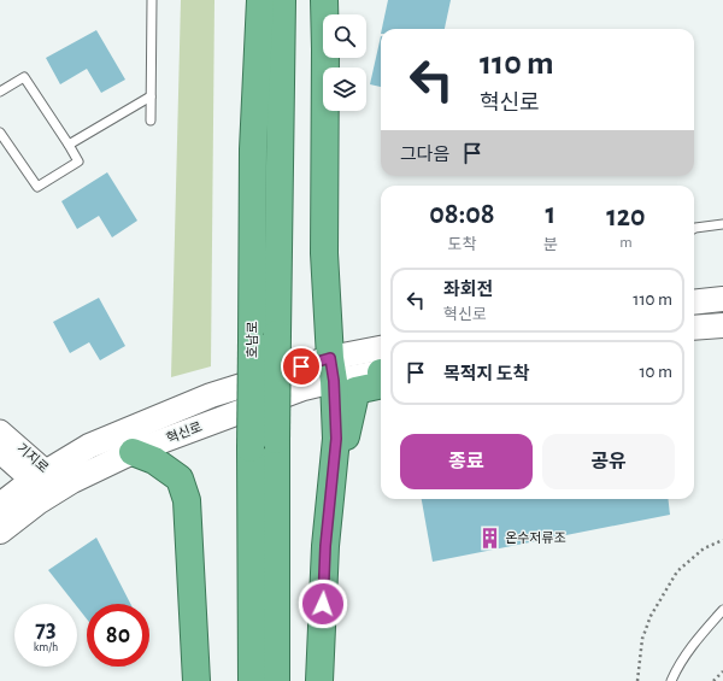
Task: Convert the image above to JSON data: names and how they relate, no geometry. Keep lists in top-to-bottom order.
{
  "streets": {
    "highway": ["호남로"],
    "main road": ["혁신로"],
    "street": ["기지로"]
  },
  "crossings": [
    ["혁신로", "기지로"]
  ],
  "places": {
    "building": ["온수저류조"]
  },
  "page": {
    "turn": ["110 m", "혁신로"],
    "then": "그다음",
    "eta": [
      "08:08",
      "도착",
      "1",
      "분",
      "120",
      "m"
    ],
    "list": [
      {
        "name": "좌회전",
        "note": "혁신로",
        "value": "110 m"
      },
      {
        "name": "목적지 도착",
        "value": "10 m"
      }
    ],
    "buttons": ["종료", "공유"],
    "speed": "73 km/h",
    "limit": "80"
  }
}
